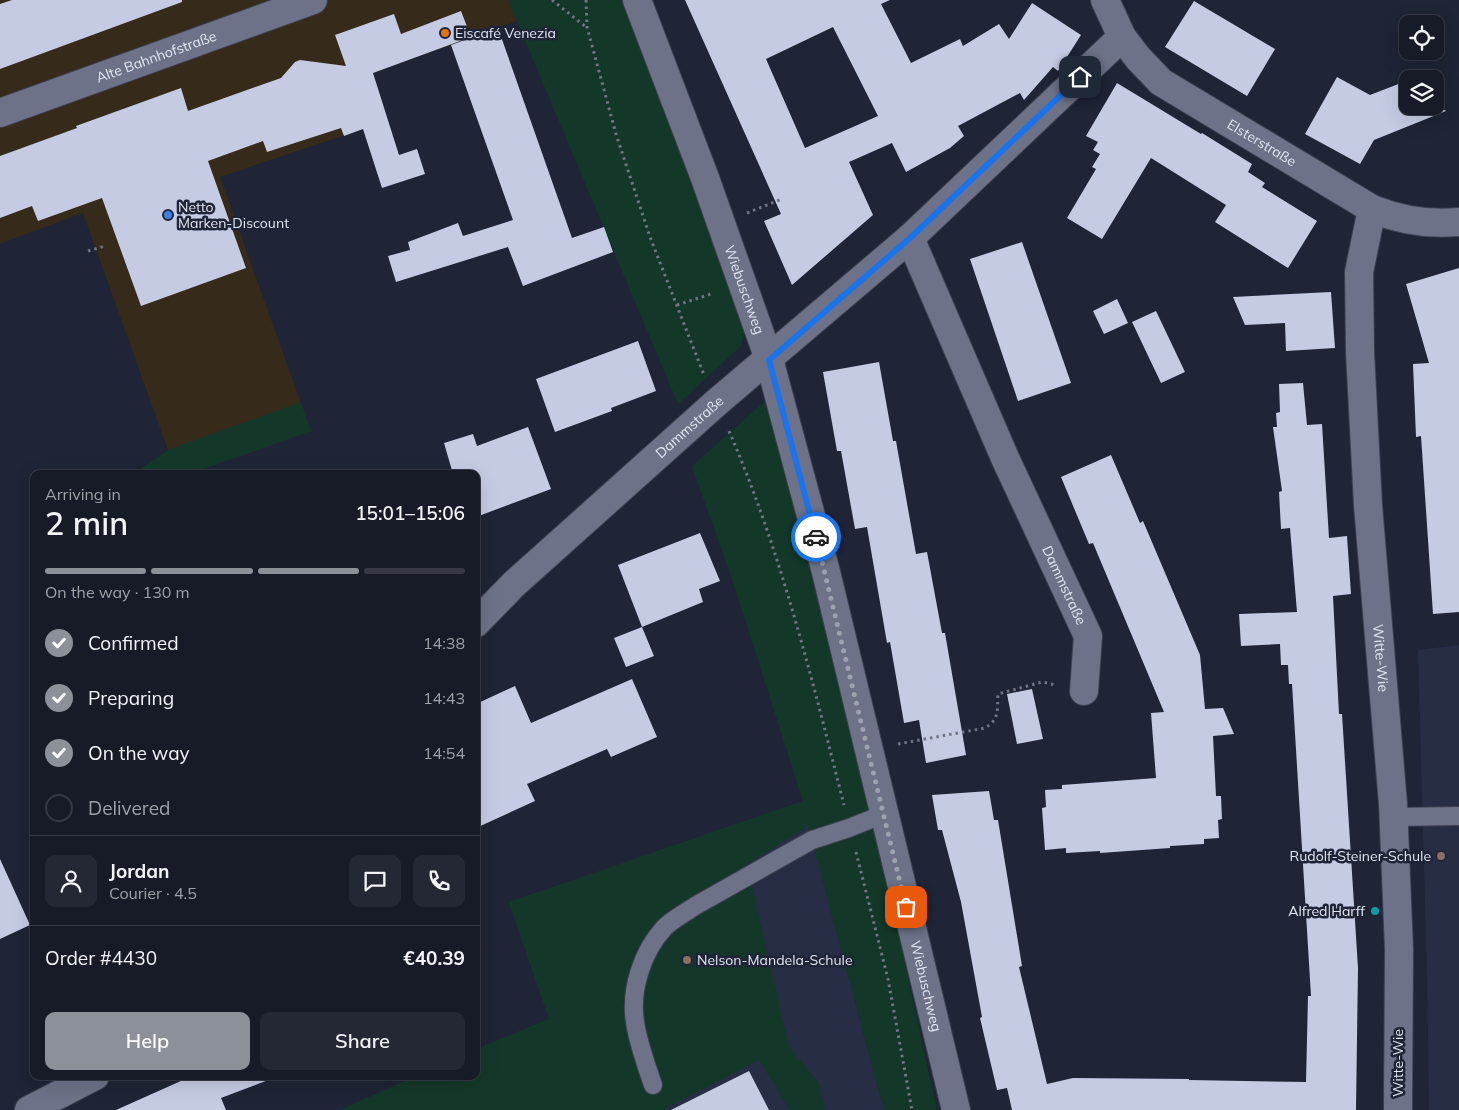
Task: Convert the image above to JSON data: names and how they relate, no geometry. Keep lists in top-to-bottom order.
{
  "streets": {
    "street": [
      "Alte Bahnhofstraße",
      "Elsterstraße",
      "Wiebuschweg",
      "Dammstraße",
      "Witte-Wie"
    ]
  },
  "crossings": [
    ["Elsterstraße", "Dammstraße"],
    ["Elsterstraße", "Witte-Wie"],
    ["Wiebuschweg", "Dammstraße"]
  ],
  "places": [
    "Eiscafé Venezia",
    "Netto Marken-Discount",
    "Rudolf-Steiner-Schule",
    "Alfred Harff",
    "Nelson-Mandela-Schule"
  ],
  "page": {
    "heading": ["2 min", "Arriving in", "15:01–15:06"],
    "panel": [
      "Jordan",
      "Courier · 4.5",
      "Order #4430",
      "€40.39"
    ],
    "bar": "On the way · 130 m",
    "list": [
      ["Confirmed", "14:38"],
      ["Preparing", "14:43"],
      ["On the way", "14:54"],
      "Delivered"
    ],
    "buttons": ["Help", "Share"]
  }
}
